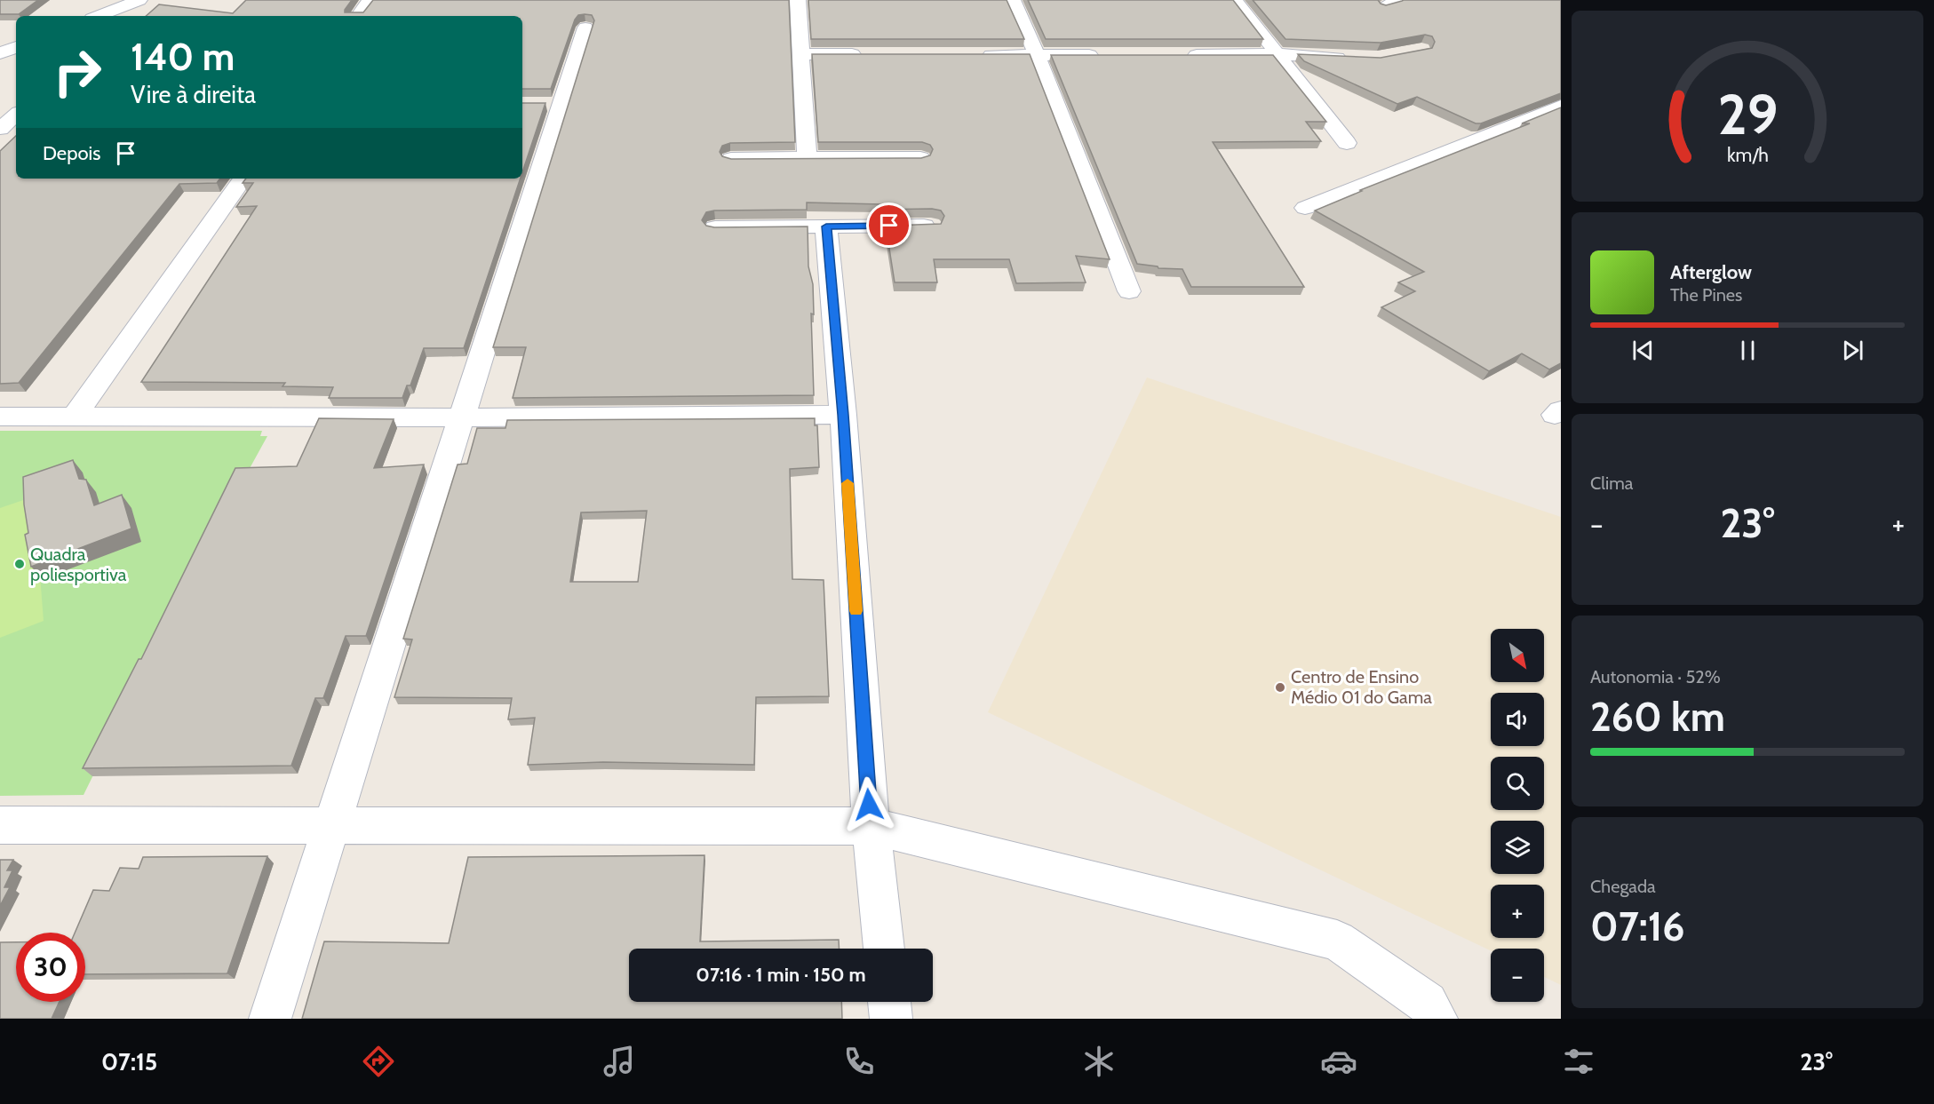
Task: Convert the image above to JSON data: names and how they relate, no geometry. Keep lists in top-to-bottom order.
{
  "places": ["Quadra poliesportiva", "Centro de Ensino Médio 01 do Gama"],
  "north": "bottom right",
  "page": {
    "turn": ["140 m", "Vire à direita"],
    "then": "Depois",
    "song": ["Afterglow", "The Pines"],
    "tile": [
      "Clima",
      ["Autonomia · 52%", "260 km"],
      ["Chegada", "07:16"]
    ],
    "heat": ["−", "23°", "+"],
    "map_buttons": ["+", "−"],
    "limit": "30",
    "trip": "07:16 · 1 min · 150 m",
    "tabs": ["07:15", "23°"],
    "gauge": ["29", "km/h"]
  }
}
